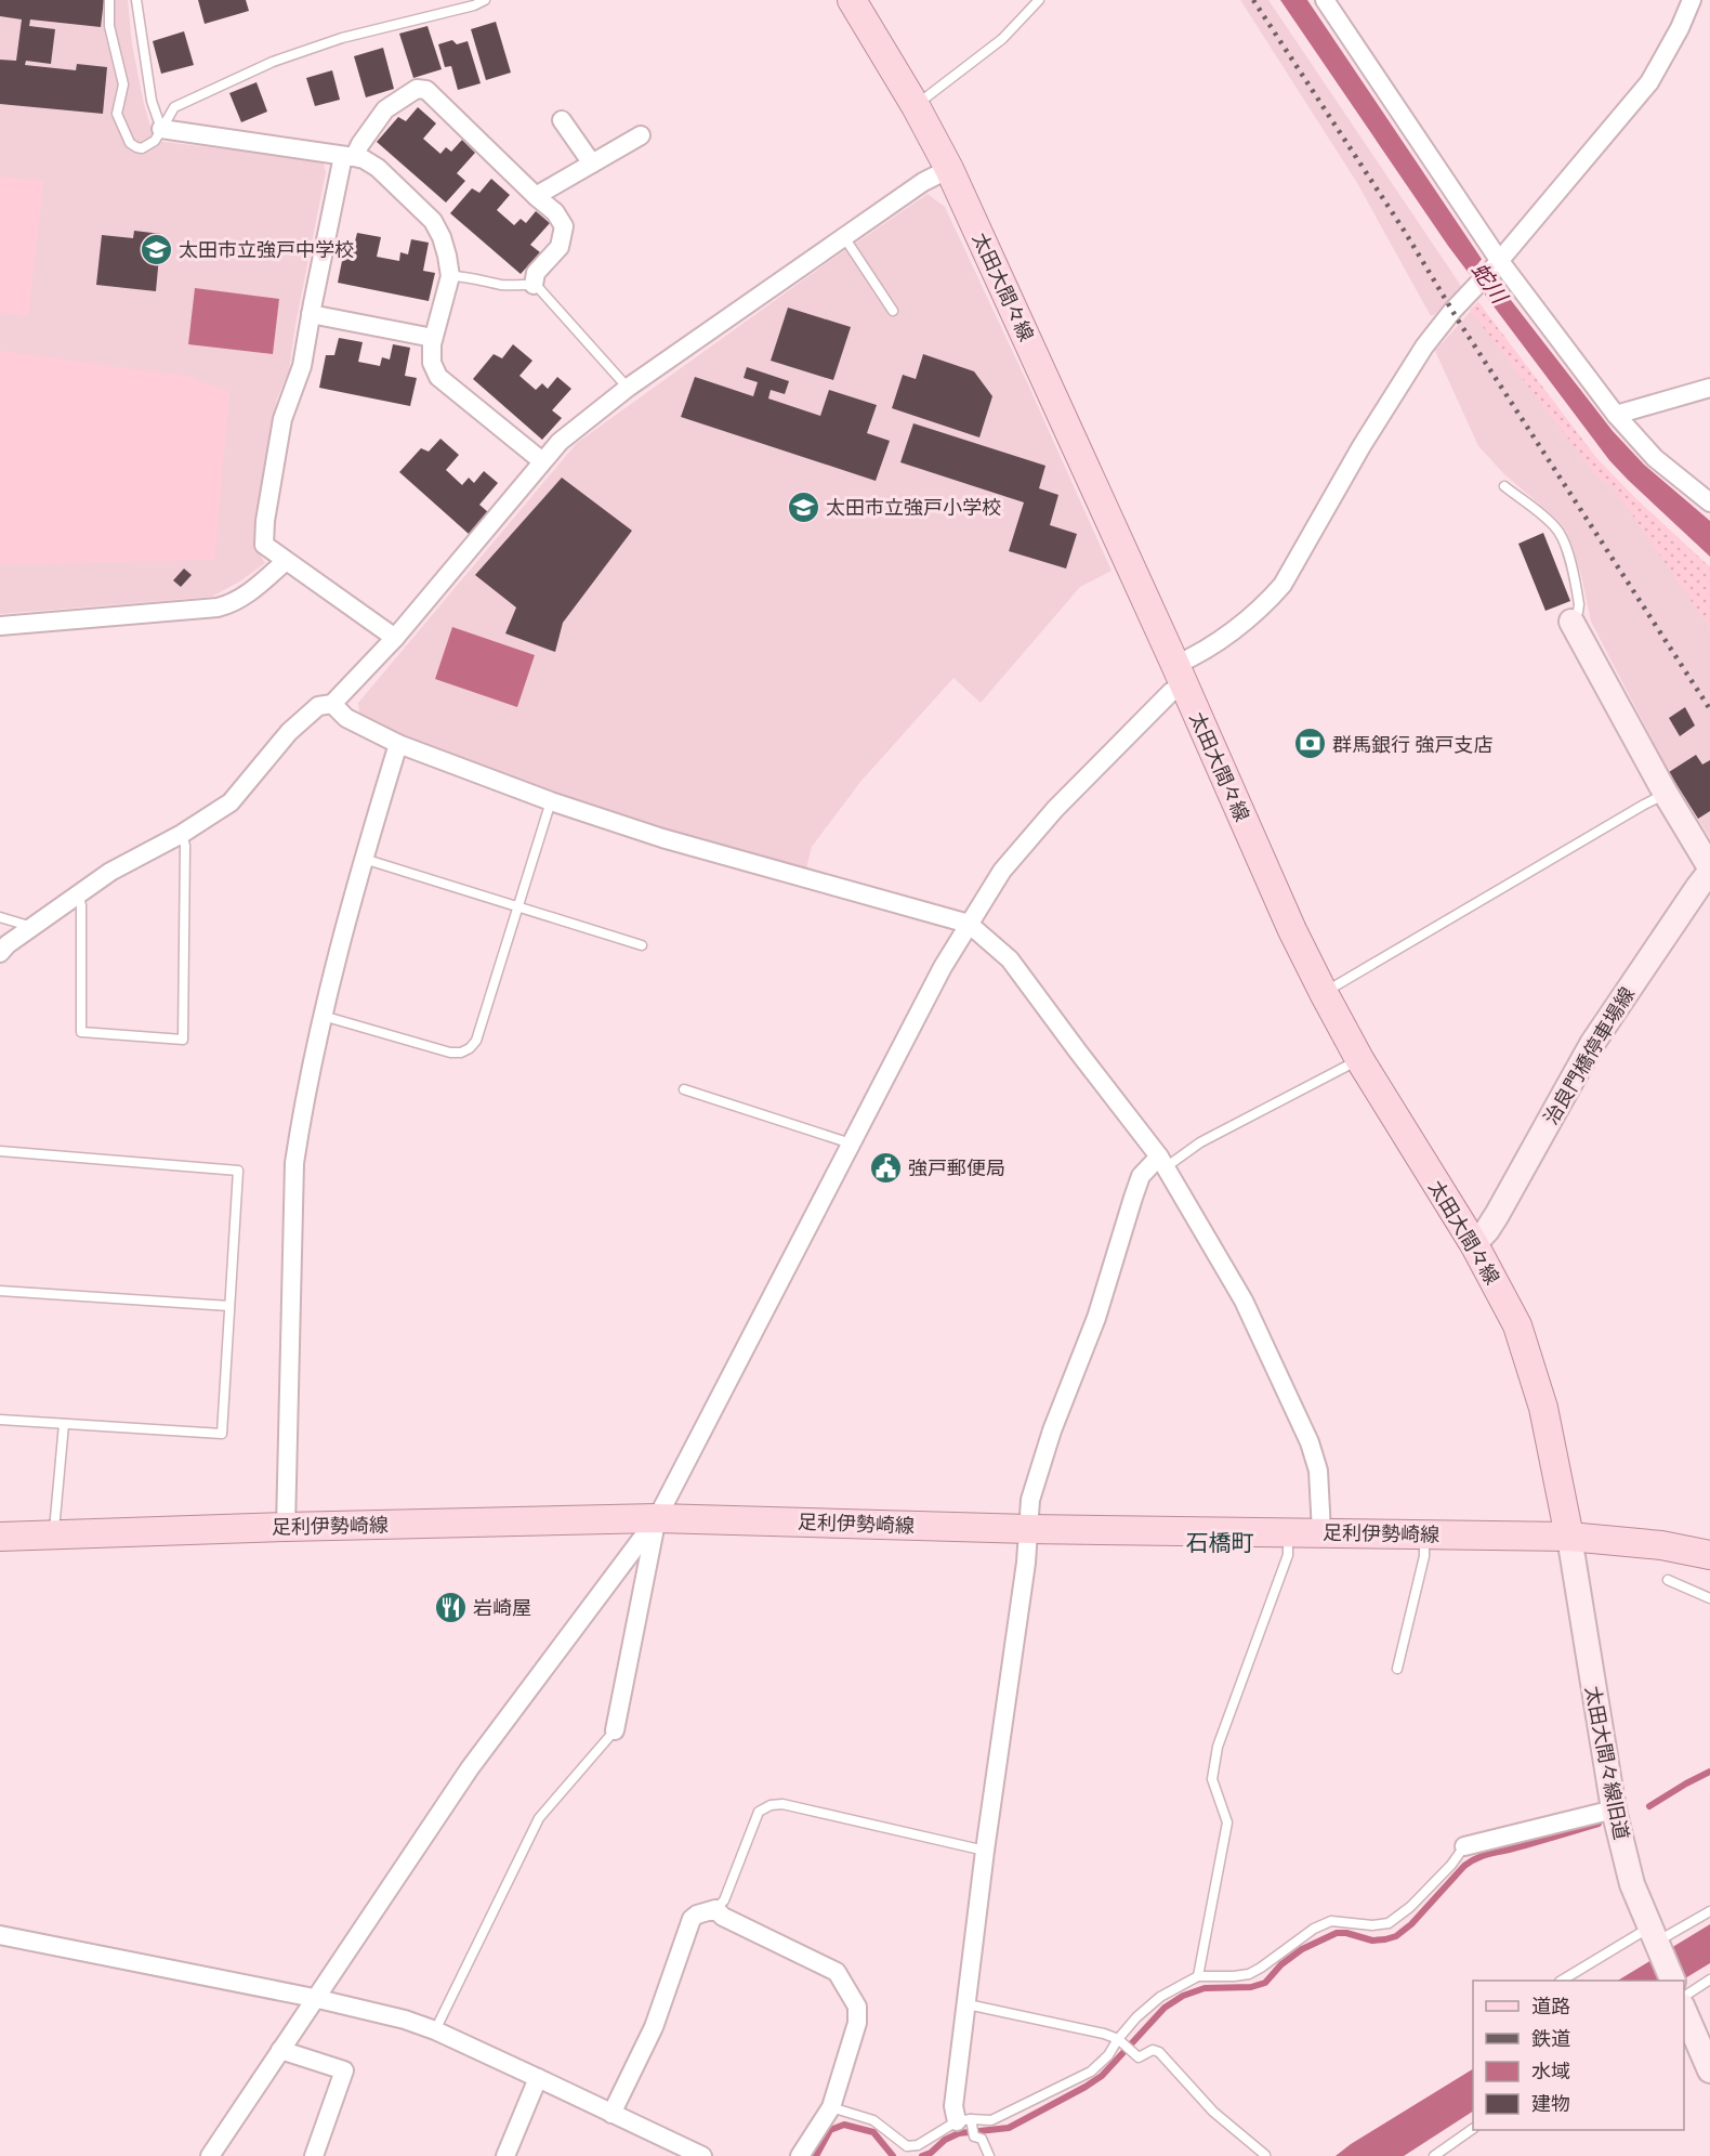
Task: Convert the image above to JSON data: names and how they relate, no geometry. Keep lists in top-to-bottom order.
{
  "streets": {
    "main road": ["太田大間々線", "足利伊勢崎線"],
    "street": ["治良門橋停車場線", "太田大間々線旧道"]
  },
  "crossings": [
    ["太田大間々線", "治良門橋停車場線"],
    ["太田大間々線", "足利伊勢崎線"],
    ["太田大間々線", "太田大間々線旧道"],
    ["足利伊勢崎線", "太田大間々線旧道"]
  ],
  "districts": ["石橋町"],
  "water": ["蛇川"],
  "places": {
    "school or university": ["太田市立強戸中学校", "太田市立強戸小学校"],
    "bank": ["群馬銀行 強戸支店"],
    "public building": ["強戸郵便局"],
    "restaurant": ["岩崎屋"]
  },
  "legend": [
    "道路",
    "鉄道",
    "水域",
    "建物"
  ]
}
